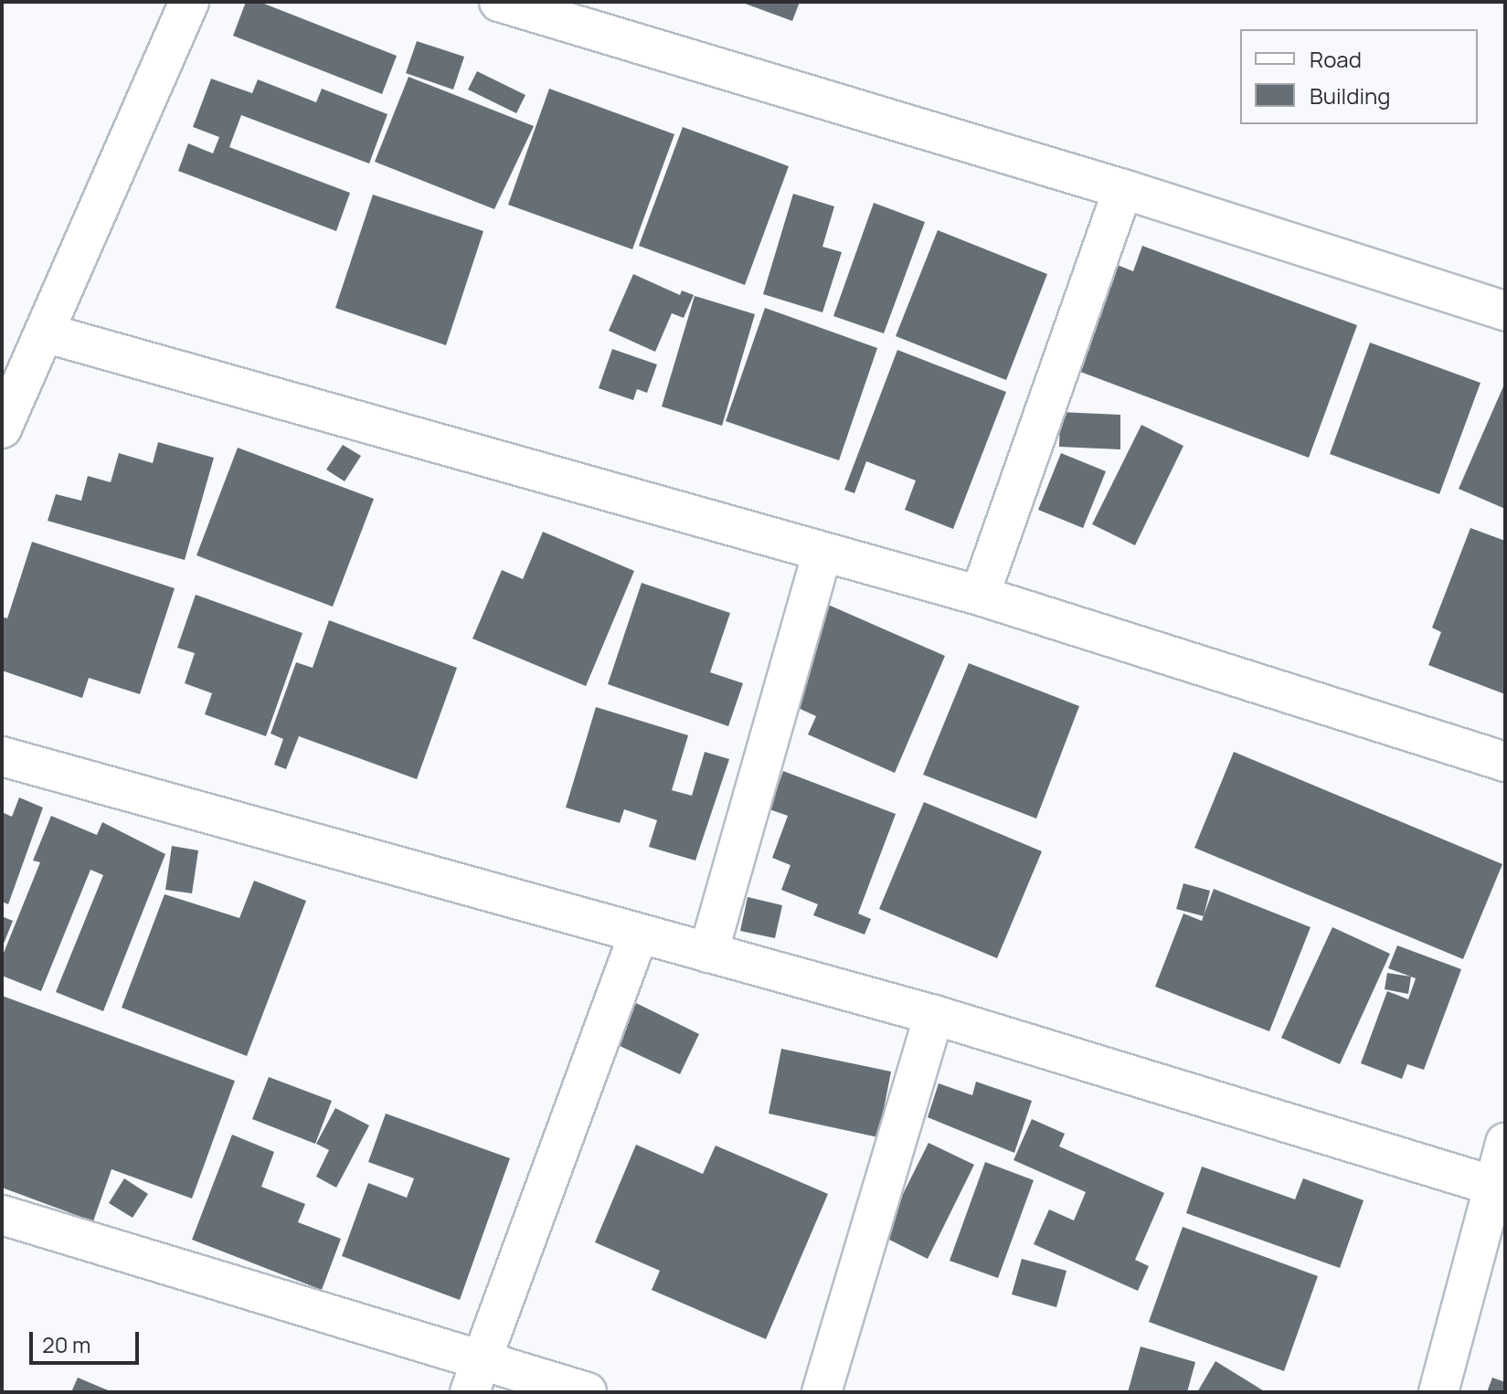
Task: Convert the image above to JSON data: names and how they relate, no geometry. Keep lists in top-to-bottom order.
{
  "legend": ["Road", "Building"],
  "scale_bar": "20 m"
}
